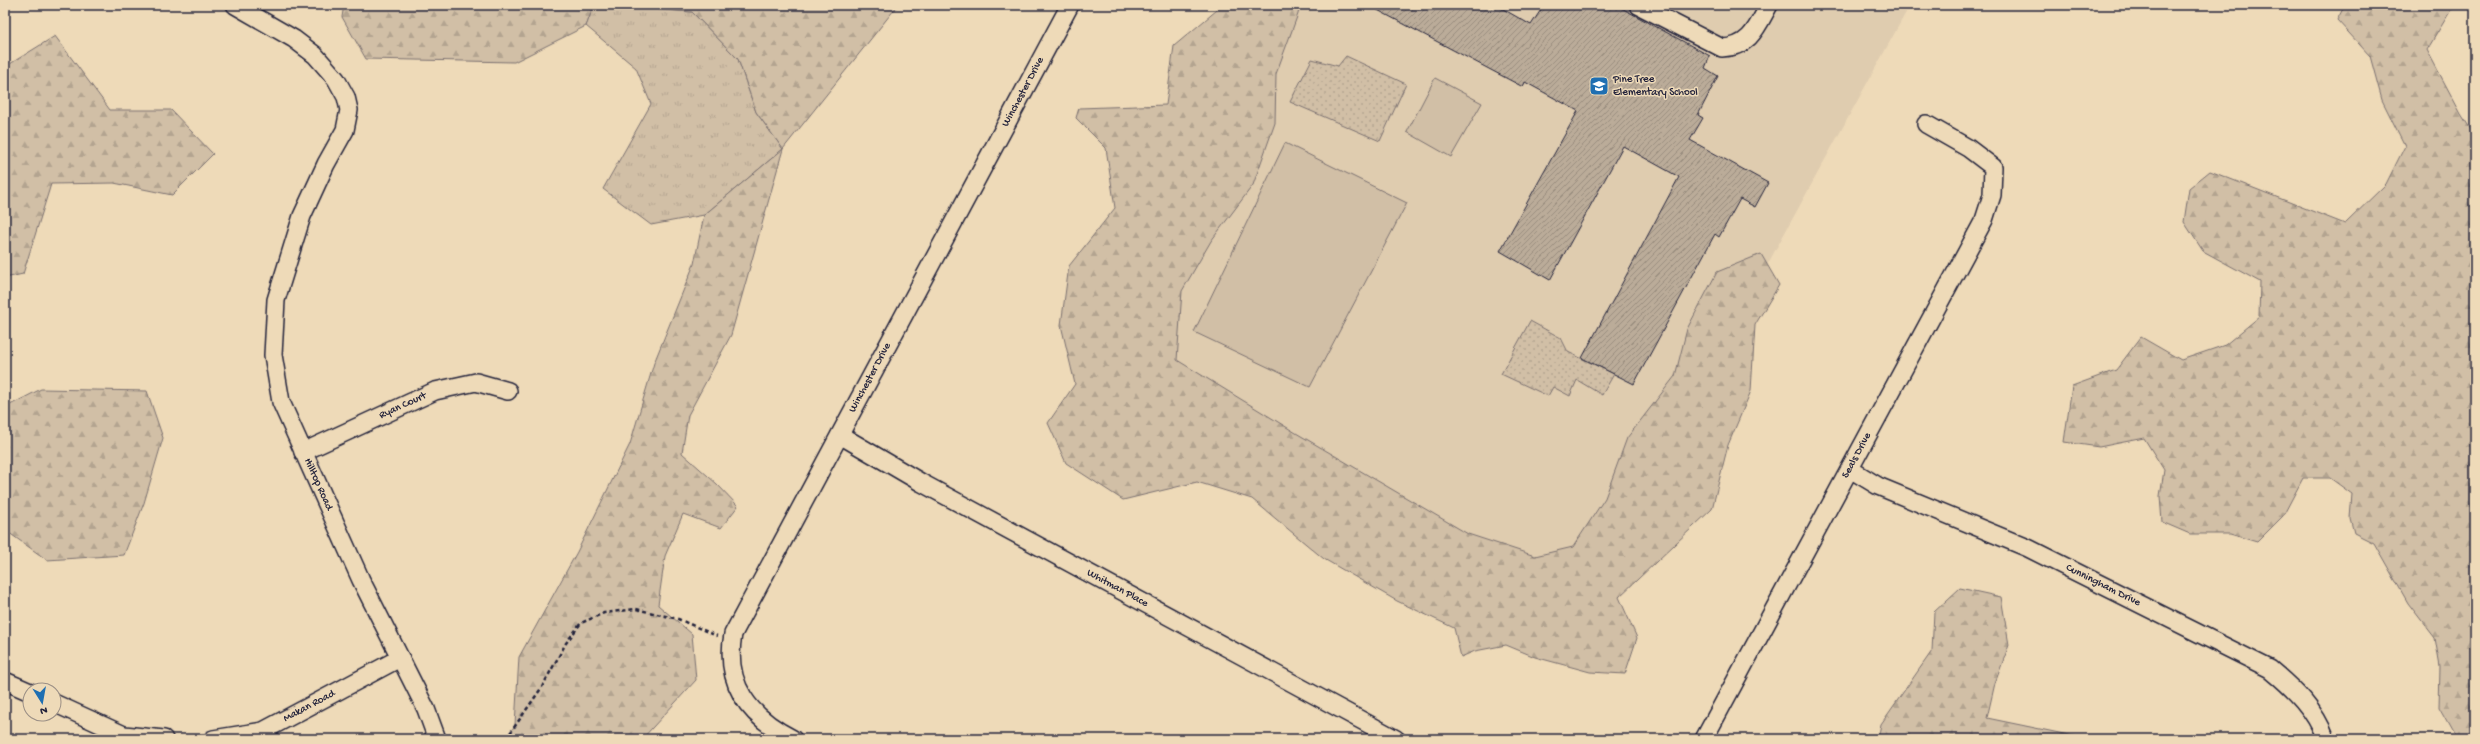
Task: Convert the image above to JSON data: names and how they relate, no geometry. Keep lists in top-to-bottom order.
{
  "streets": {
    "street": [
      "Winchester Drive",
      "Ryan Court",
      "Seals Drive",
      "Hilltop Road",
      "Cunningham Drive",
      "Whitman Place",
      "Makan Road"
    ]
  },
  "crossings": [
    ["Winchester Drive", "Whitman Place"],
    ["Ryan Court", "Hilltop Road"],
    ["Seals Drive", "Cunningham Drive"],
    ["Hilltop Road", "Makan Road"]
  ],
  "places": {
    "school or university": ["Pine Tree Elementary School"]
  },
  "north": "bottom"
}
